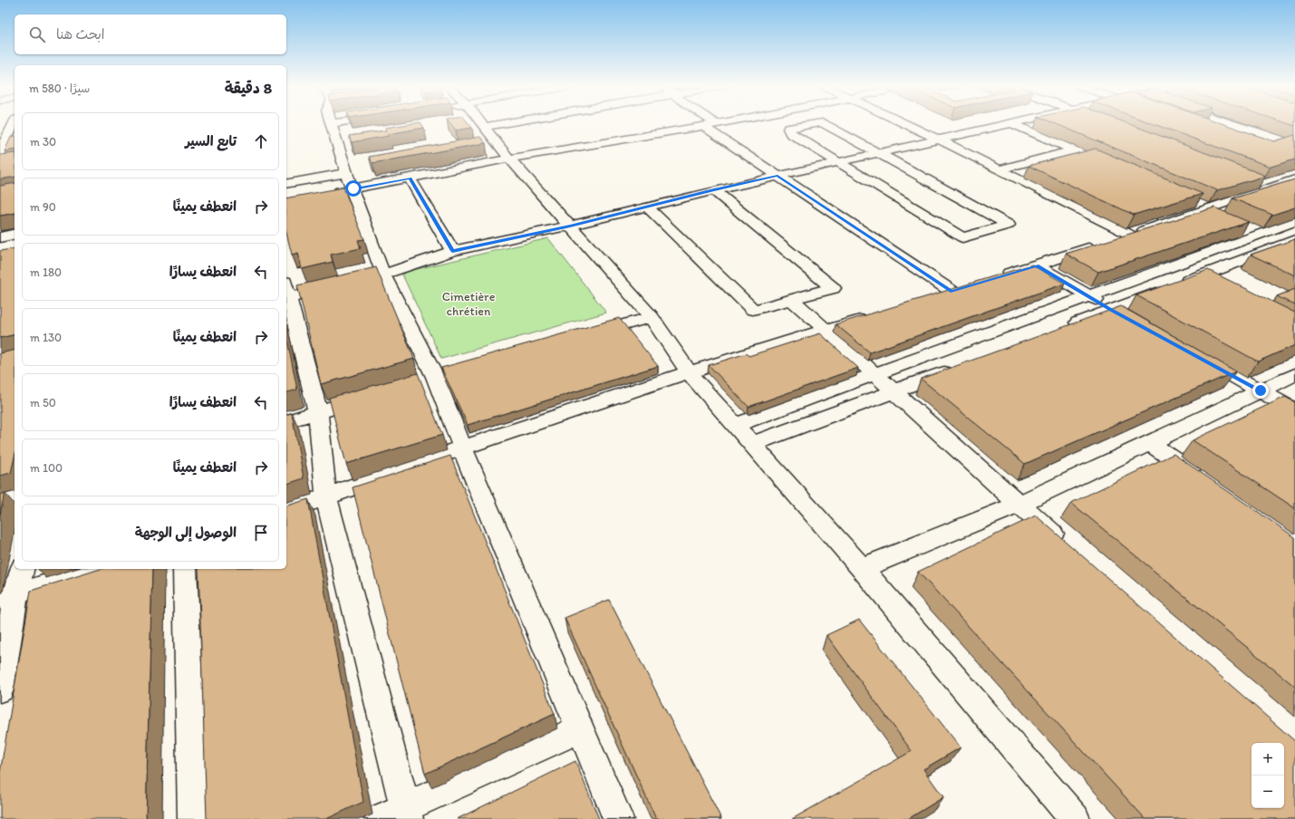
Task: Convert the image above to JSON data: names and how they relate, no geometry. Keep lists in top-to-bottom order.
{
  "parks": ["Cimetière chrétien"],
  "page": {
    "search": "ابحث هنا",
    "heading": ["8 دقيقة", "سيرًا · 580 m"],
    "list": [
      ["تابع السير", "30 m"],
      ["انعطف يمينًا", "90 m"],
      ["انعطف يسارًا", "180 m"],
      ["انعطف يمينًا", "130 m"],
      ["انعطف يسارًا", "50 m"],
      ["انعطف يمينًا", "100 m"],
      "الوصول إلى الوجهة"
    ],
    "map_buttons": ["+", "−"]
  }
}
